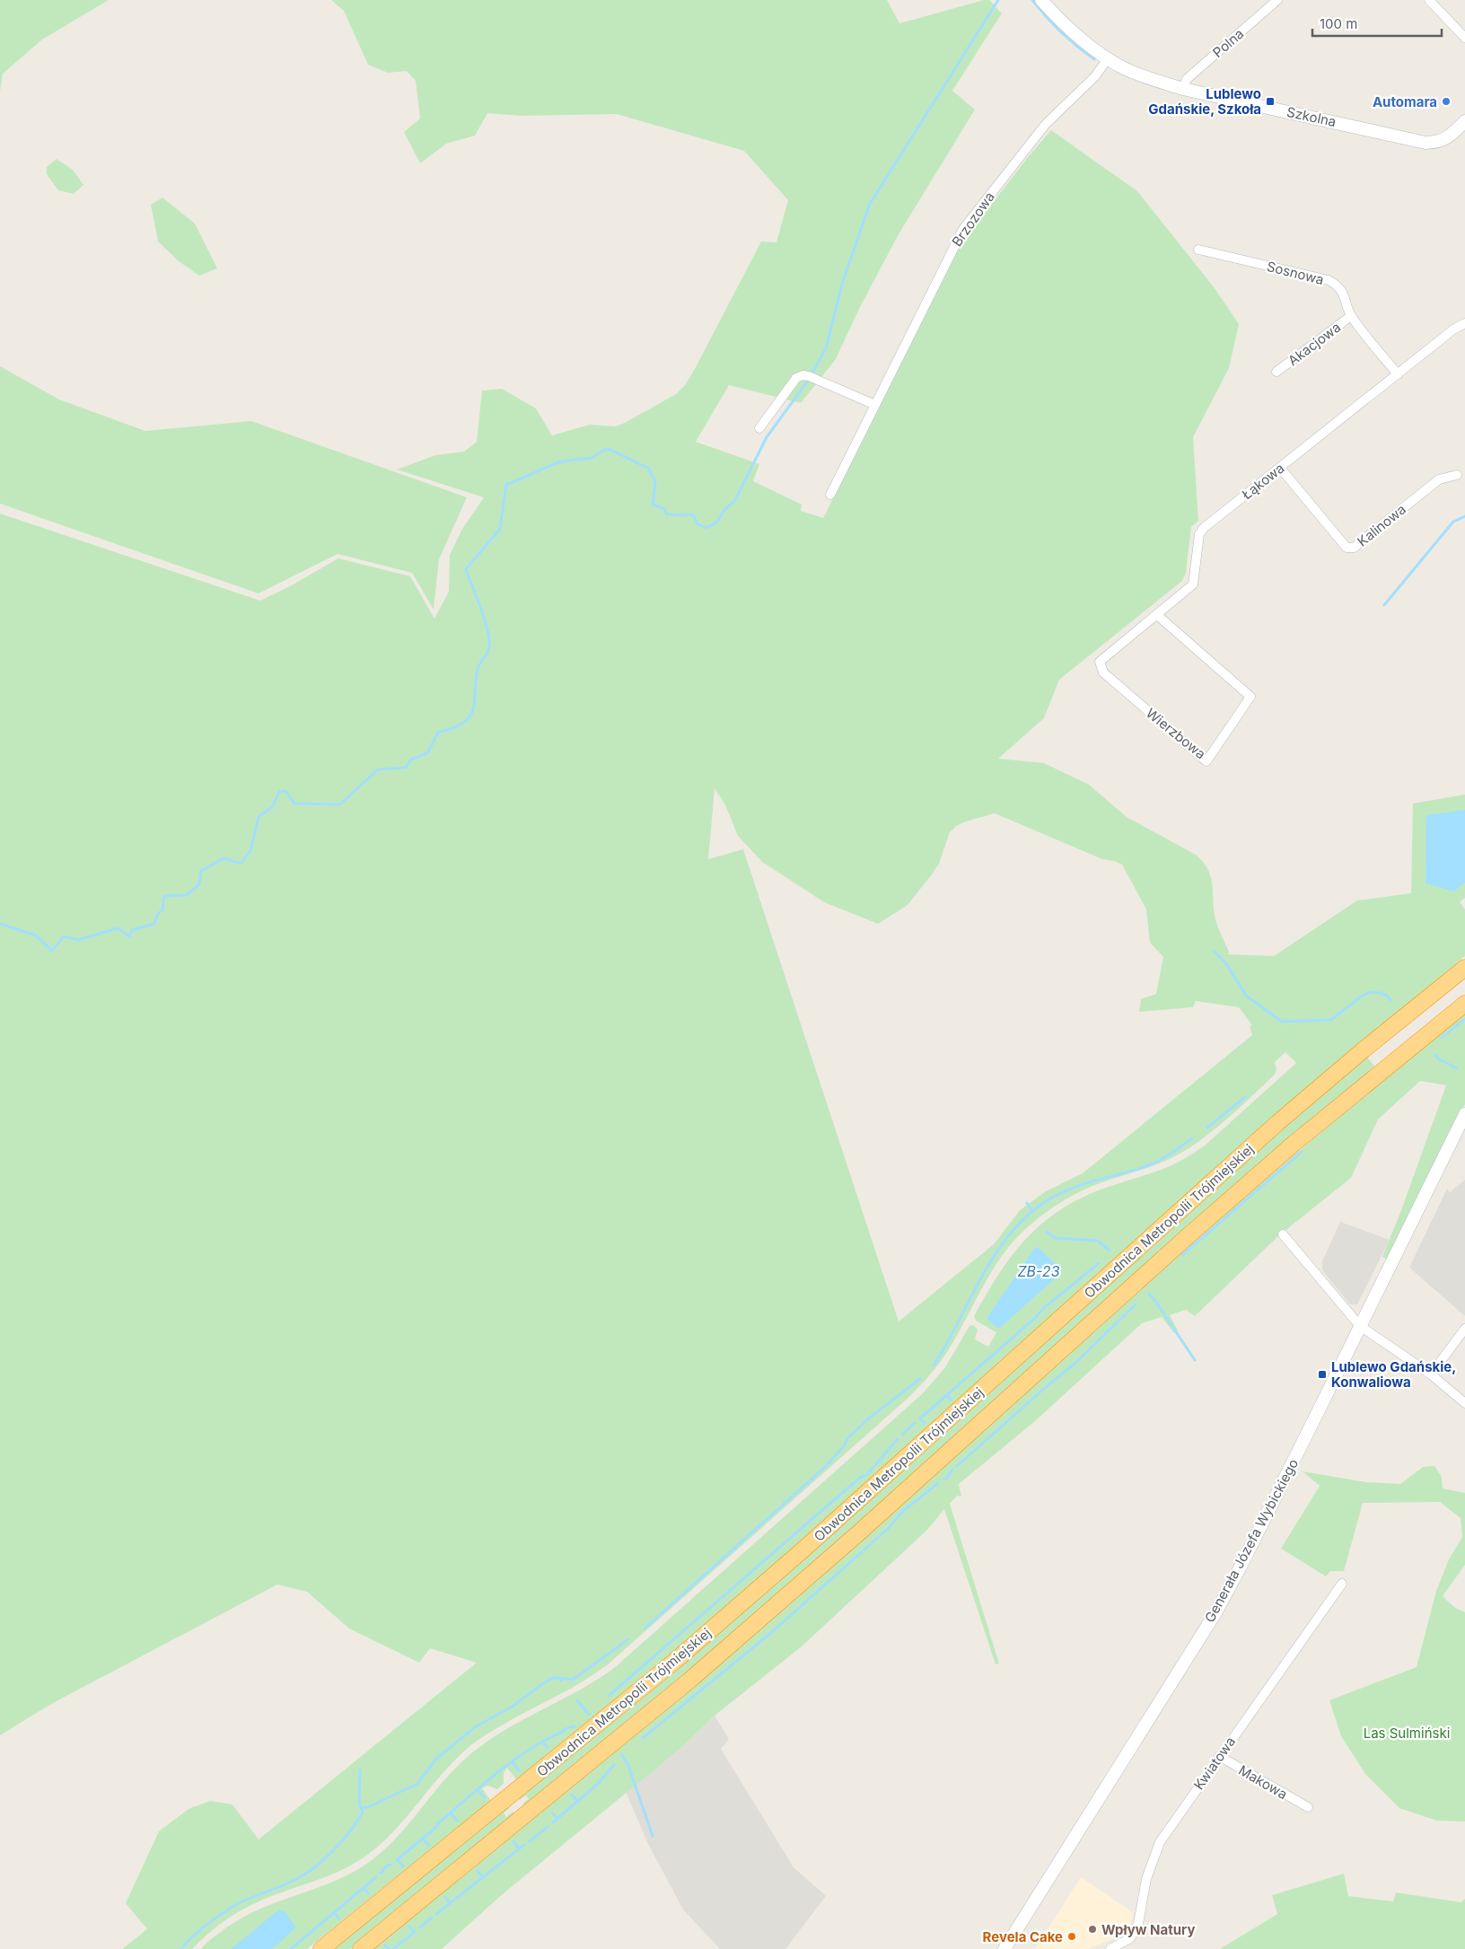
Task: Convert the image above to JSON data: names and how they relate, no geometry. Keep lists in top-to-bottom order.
{
  "streets": {
    "highway": ["Obwodnica Metropolii Trójmiejskiej"],
    "main road": ["Szkolna", "Generała Józefa Wybickiego"],
    "street": [
      "Polna",
      "Brzozowa",
      "Sosnowa",
      "Akacjowa",
      "Łąkowa",
      "Kalinowa",
      "Wierzbowa",
      "Kwiatowa",
      "Makowa"
    ]
  },
  "crossings": [
    ["Polna", "Szkolna"],
    ["Szkolna", "Brzozowa"],
    ["Sosnowa", "Akacjowa"],
    ["Sosnowa", "Łąkowa"],
    ["Łąkowa", "Kalinowa"],
    ["Łąkowa", "Wierzbowa"],
    ["Kwiatowa", "Makowa"]
  ],
  "water": ["ZB-23"],
  "parks": ["Las Sulmiński"],
  "places": {
    "transit": ["Lublewo Gdańskie, Szkoła", "Lublewo Gdańskie, Konwaliowa"],
    "other": ["Automara", "Wpływ Natury", "Revela Cake"]
  },
  "scale_bar": "100 m"
}
